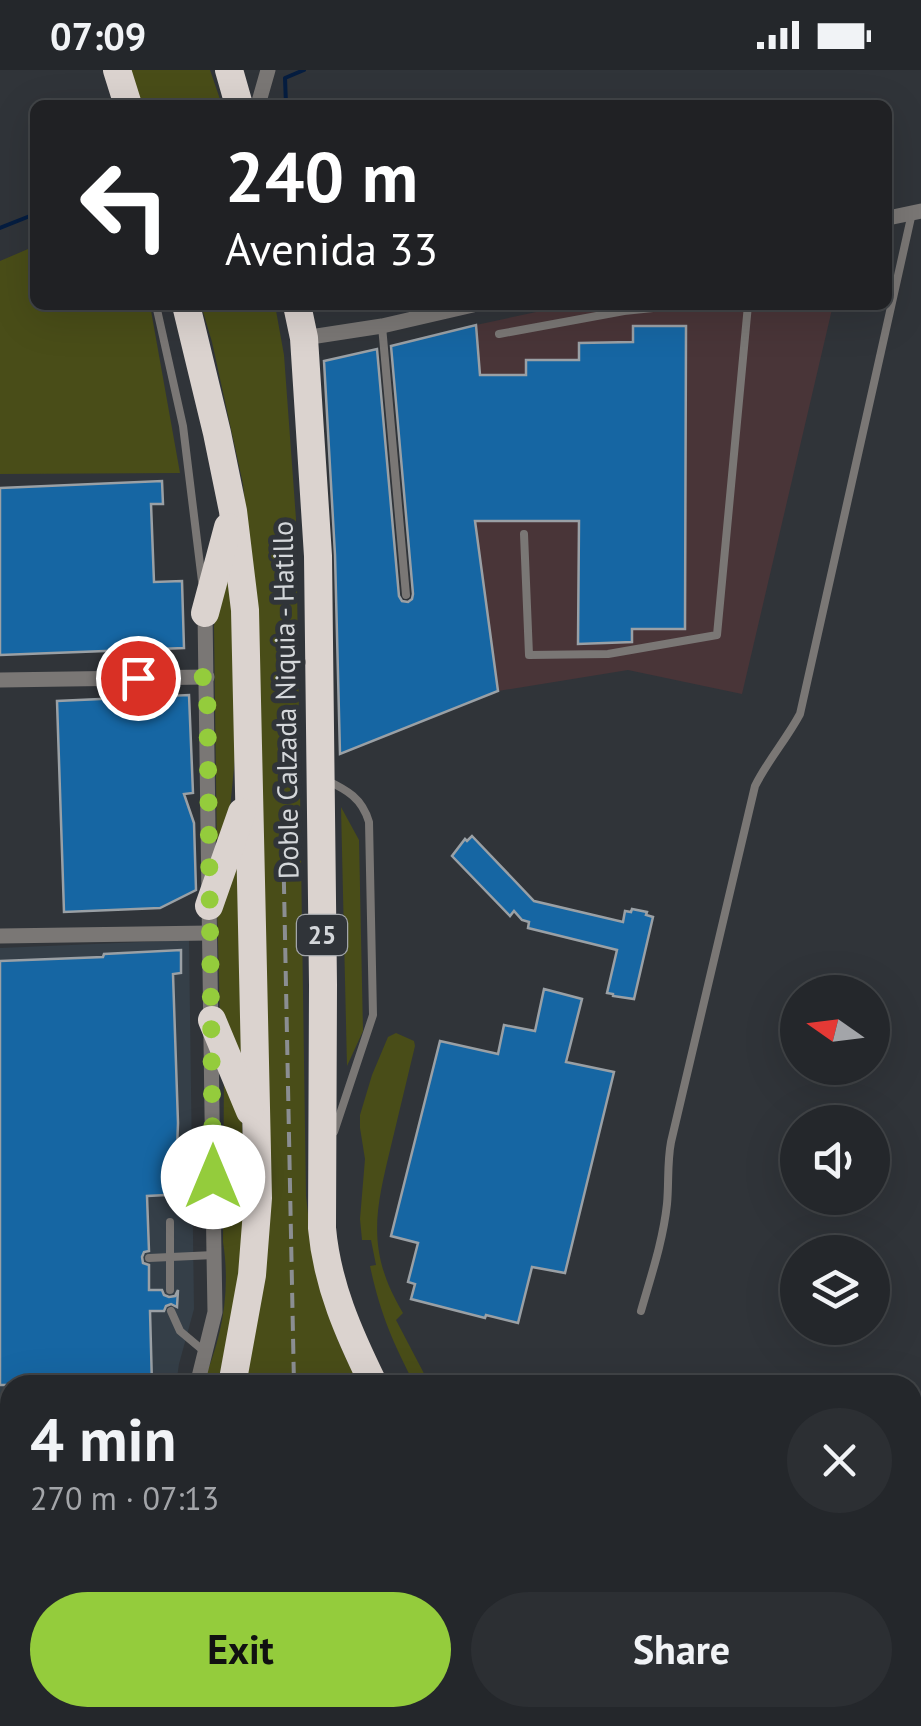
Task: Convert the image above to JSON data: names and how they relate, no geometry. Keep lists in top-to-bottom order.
{
  "streets": {
    "highway": ["Doble Calzada Niquia - Hatillo", "25"]
  },
  "north": "left",
  "page": {
    "status": "07:09",
    "turn": ["240 m", "Avenida 33"],
    "heading": ["4 min", "270 m · 07:13"],
    "buttons": ["Exit", "Share"]
  }
}
